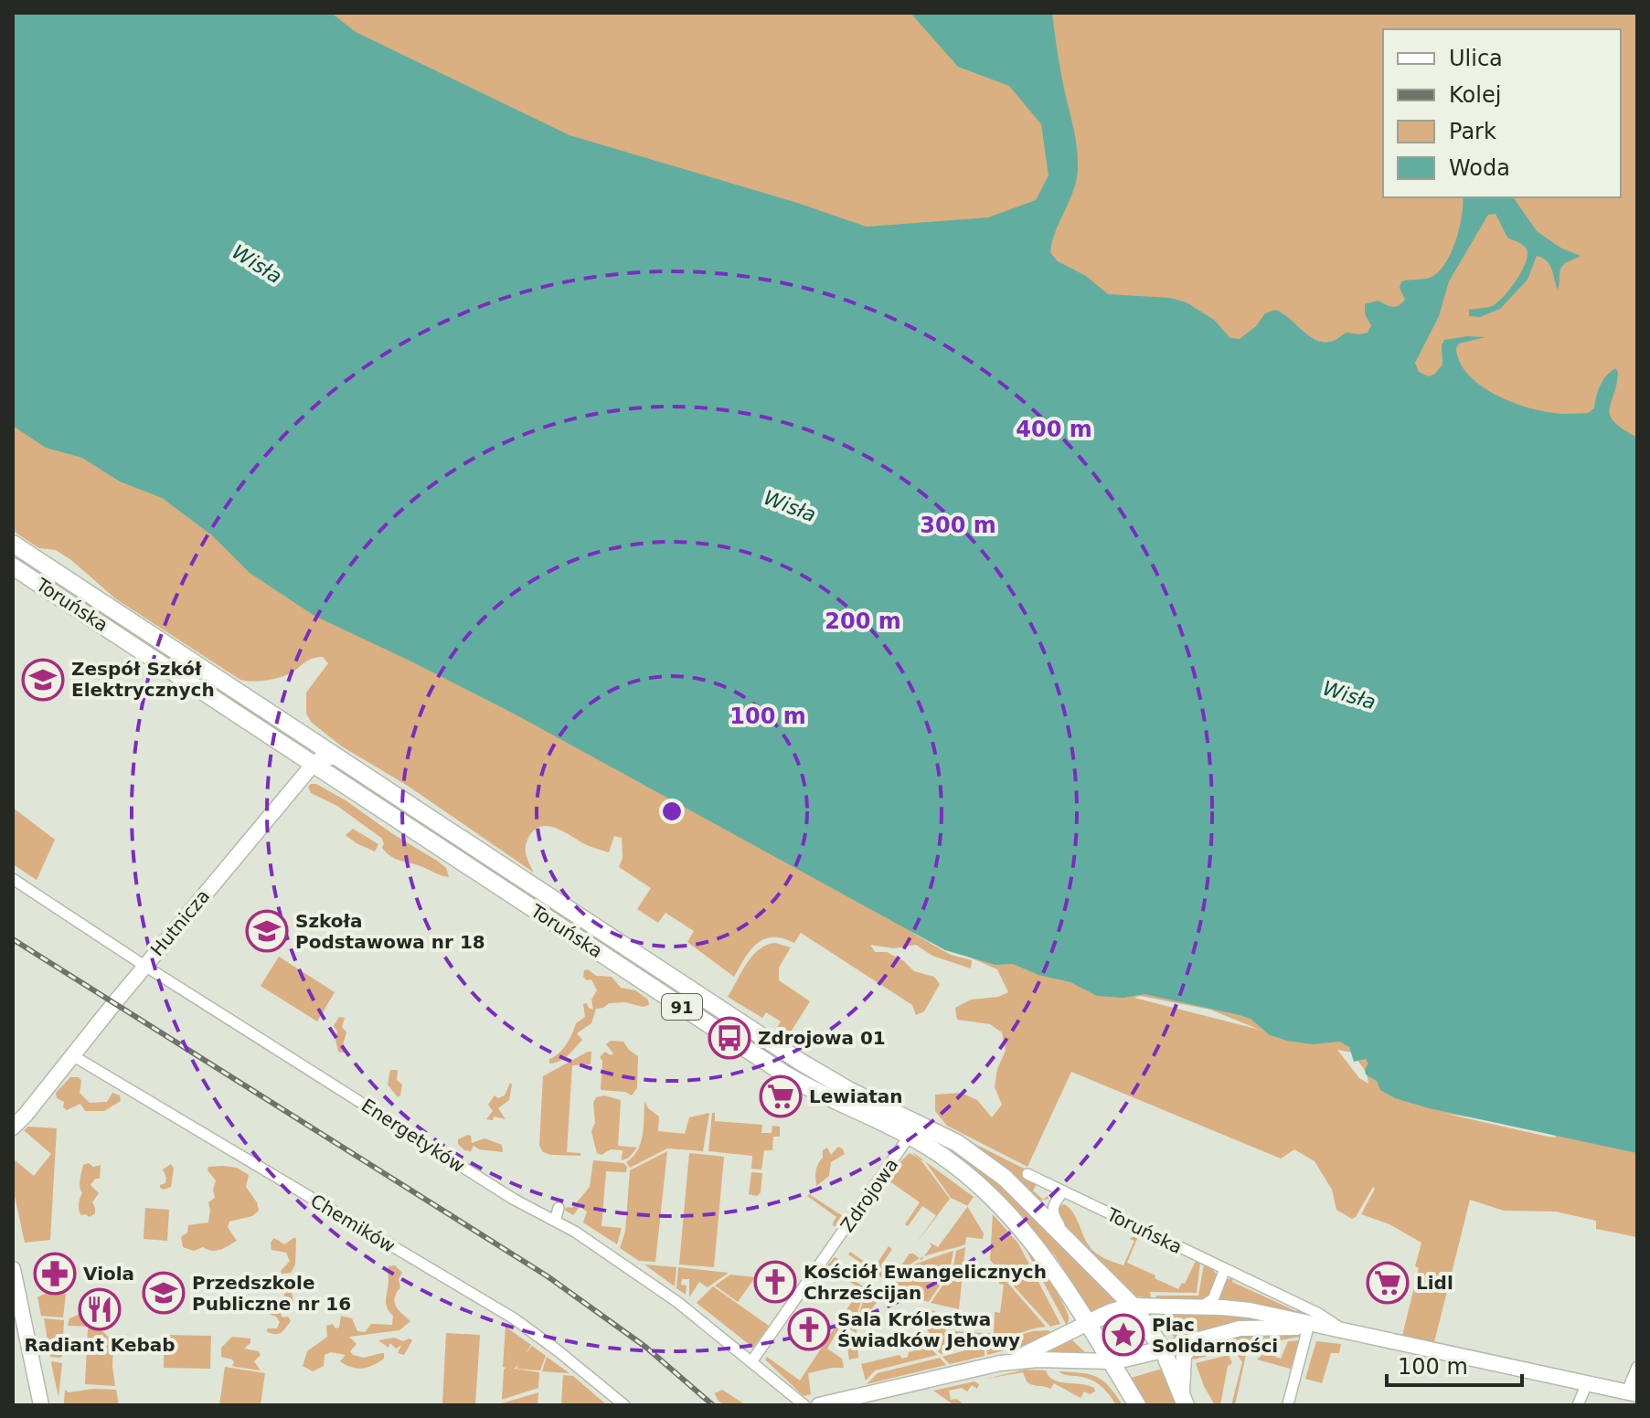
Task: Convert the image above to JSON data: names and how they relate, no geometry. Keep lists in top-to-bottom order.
{
  "streets": {
    "main road": ["Toruńska", "91"],
    "street": [
      "Hutnicza",
      "Energetyków",
      "Zdrojowa",
      "Chemików"
    ]
  },
  "crossings": [
    ["Toruńska", "Hutnicza"],
    ["Toruńska", "91"],
    ["Toruńska", "Zdrojowa"],
    ["Hutnicza", "Energetyków"],
    ["Hutnicza", "Chemików"],
    ["Energetyków", "Zdrojowa"]
  ],
  "water": ["Wisła"],
  "places": {
    "school or university": ["Zespół Szkół Elektrycznych", "Szkoła Podstawowa nr 18", "Przedszkole Publiczne nr 16"],
    "bus stop": ["Zdrojowa 01"],
    "supermarket": ["Lewiatan", "Lidl"],
    "pharmacy": ["Viola"],
    "church": ["Kościół Ewangelicznych Chrześcijan", "Sala Królestwa Świadków Jehowy"],
    "restaurant": ["Radiant Kebab"],
    "place": ["Plac Solidarności"]
  },
  "legend": [
    "Ulica",
    "Kolej",
    "Park",
    "Woda"
  ],
  "scale_bar": "100 m",
  "rings": [
    "400 m",
    "300 m",
    "200 m",
    "100 m"
  ]
}
